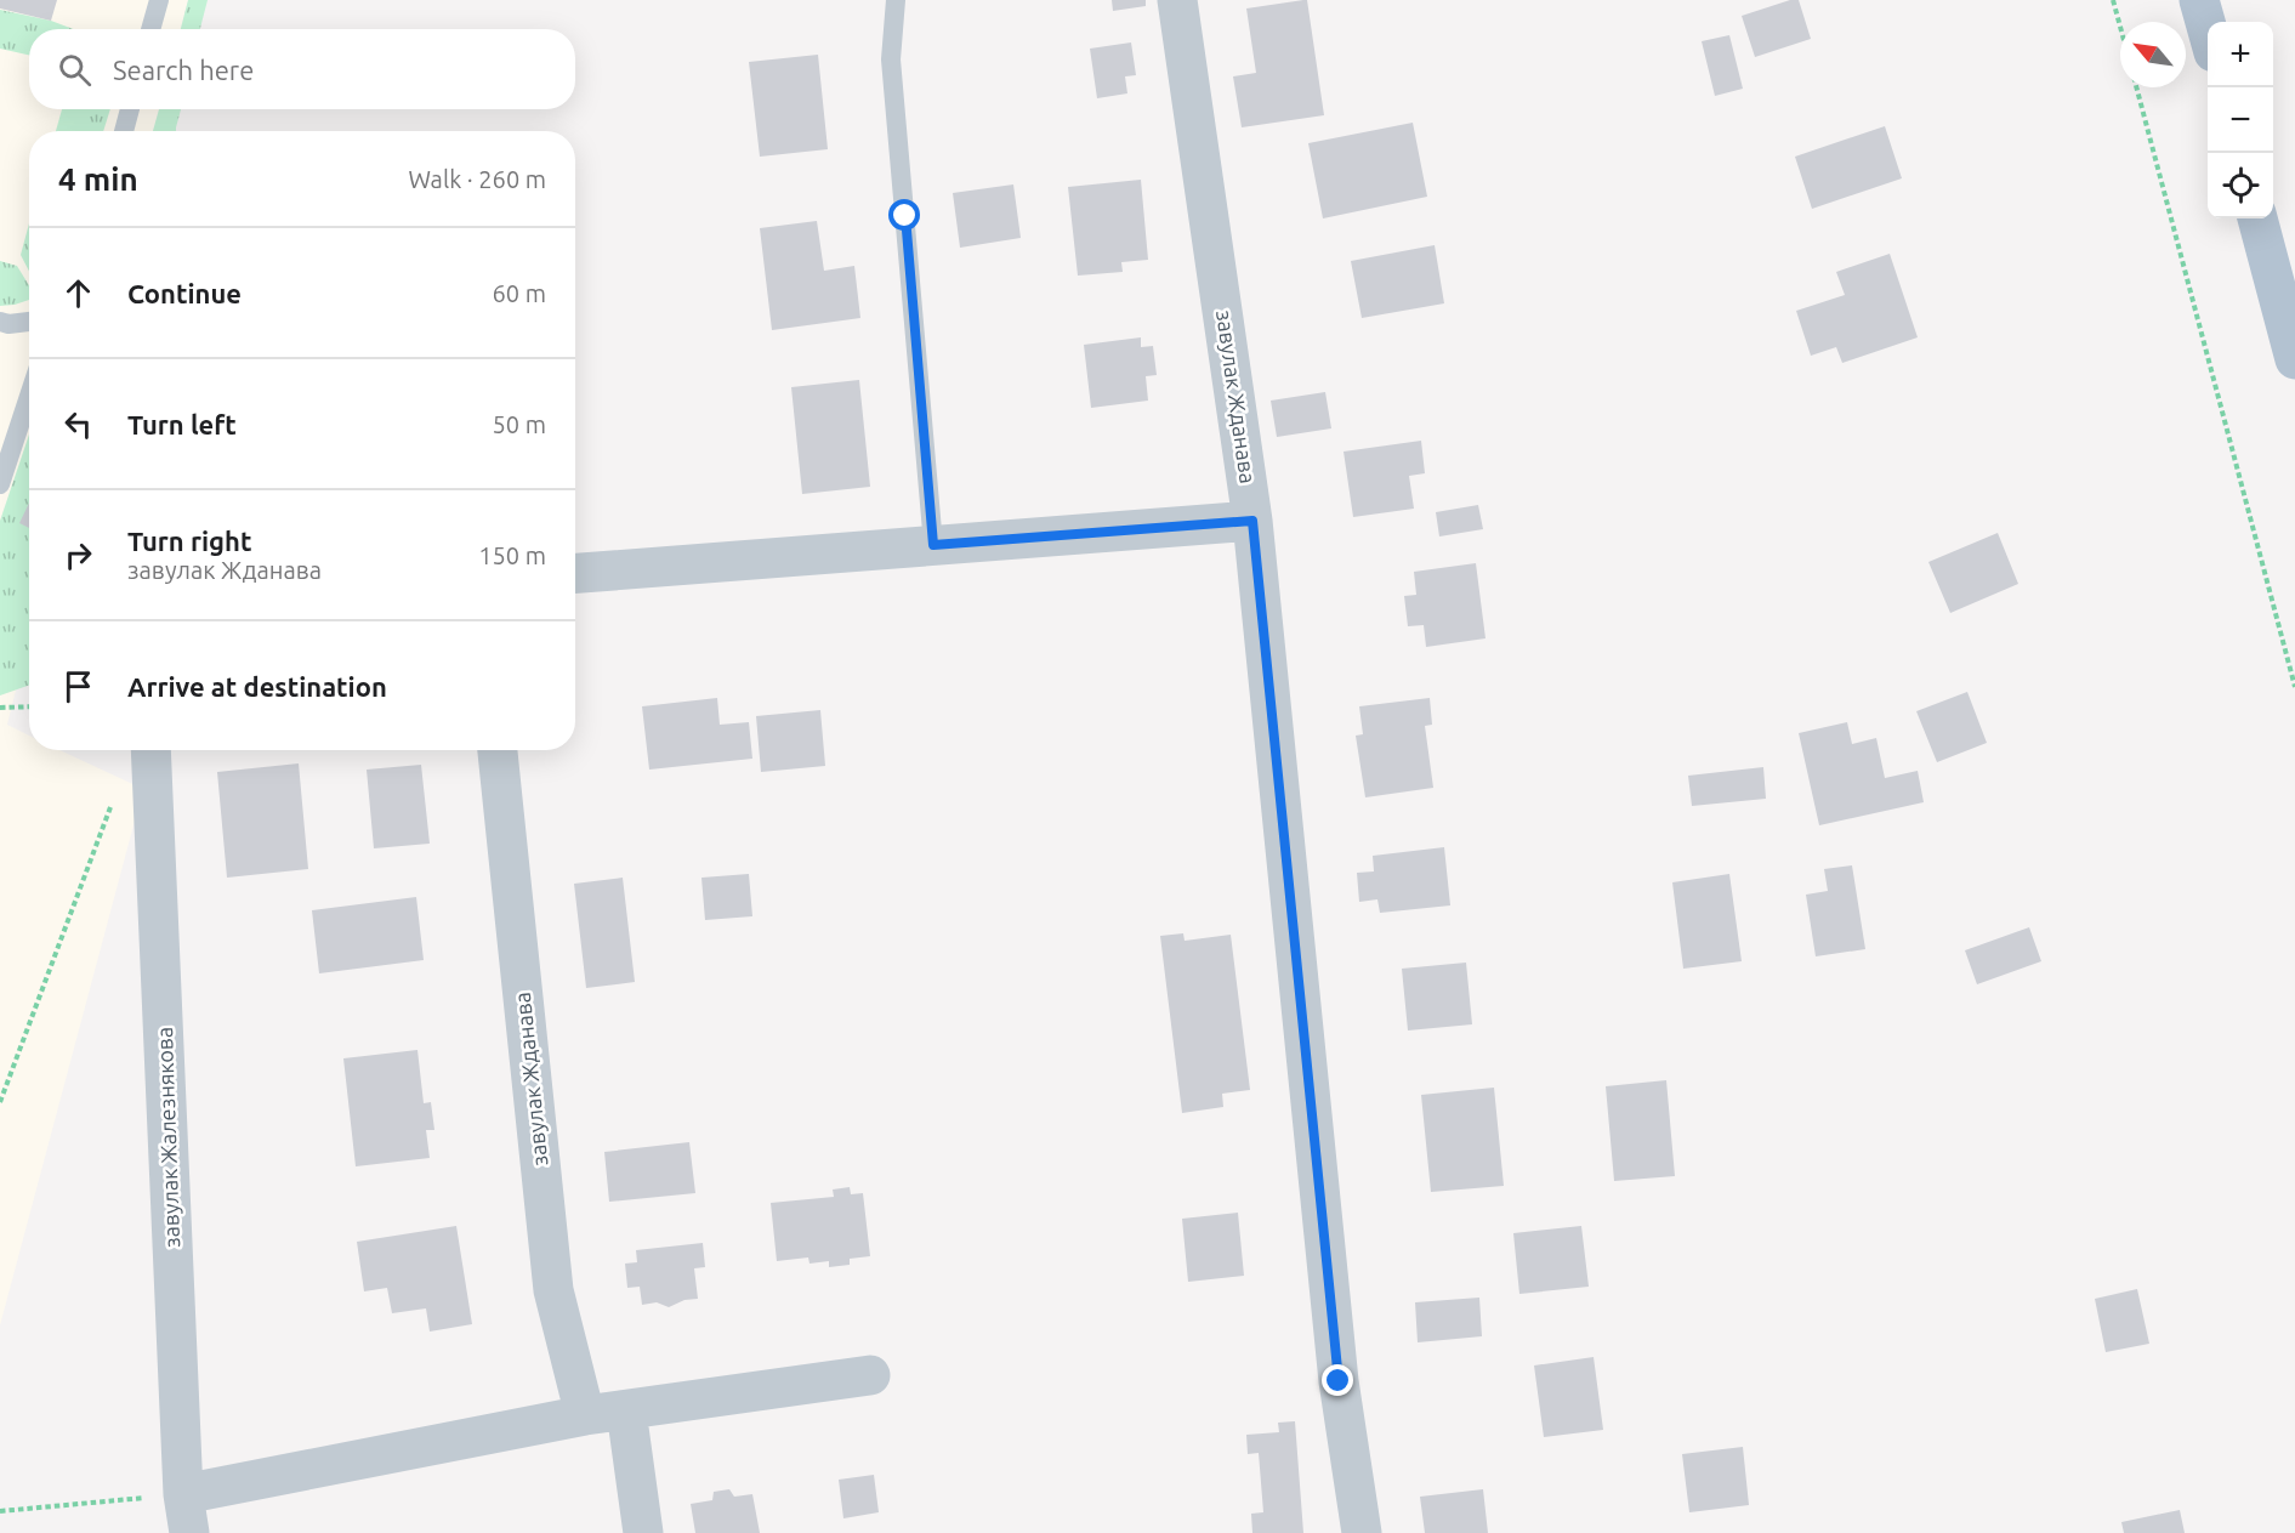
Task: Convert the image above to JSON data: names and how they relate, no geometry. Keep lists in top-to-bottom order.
{
  "streets": {
    "street": ["завулак Жданава", "завулак Жалезнякова"]
  },
  "north": "top left",
  "page": {
    "map_buttons": ["+", "−"],
    "search": "Search here",
    "heading": ["4 min", "Walk · 260 m"],
    "list": [
      ["Continue", "60 m"],
      ["Turn left", "50 m"],
      ["Turn right", "завулак Жданава", "150 m"],
      "Arrive at destination"
    ]
  }
}
